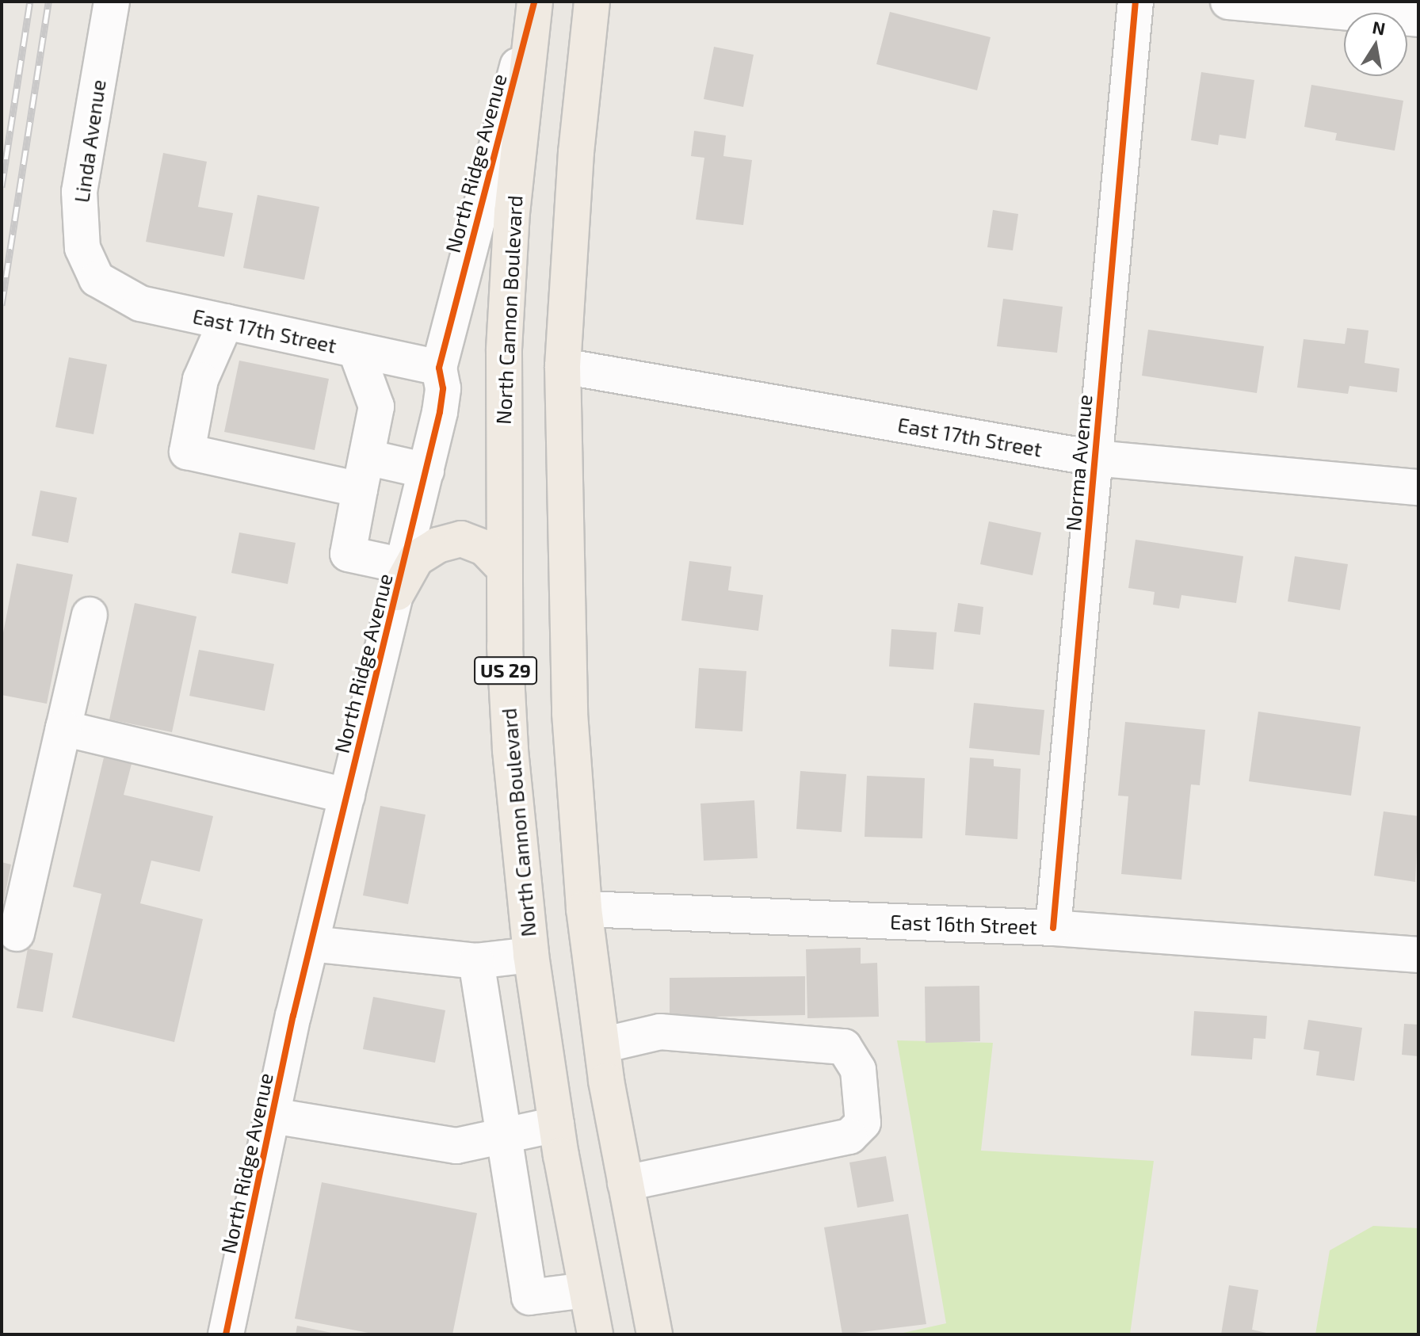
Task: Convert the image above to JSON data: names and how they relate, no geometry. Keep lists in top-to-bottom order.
{
  "streets": {
    "main road": ["North Cannon Boulevard", "US 29"],
    "street": [
      "Linda Avenue",
      "North Ridge Avenue",
      "East 17th Street",
      "Norma Avenue",
      "East 16th Street"
    ]
  },
  "crossings": [
    ["Linda Avenue", "East 17th Street"],
    ["North Ridge Avenue", "North Cannon Boulevard"],
    ["North Ridge Avenue", "East 17th Street"],
    ["East 17th Street", "Norma Avenue"],
    ["East 17th Street", "US 29"],
    ["Norma Avenue", "East 16th Street"],
    ["US 29", "East 16th Street"]
  ],
  "north": "top"
}
